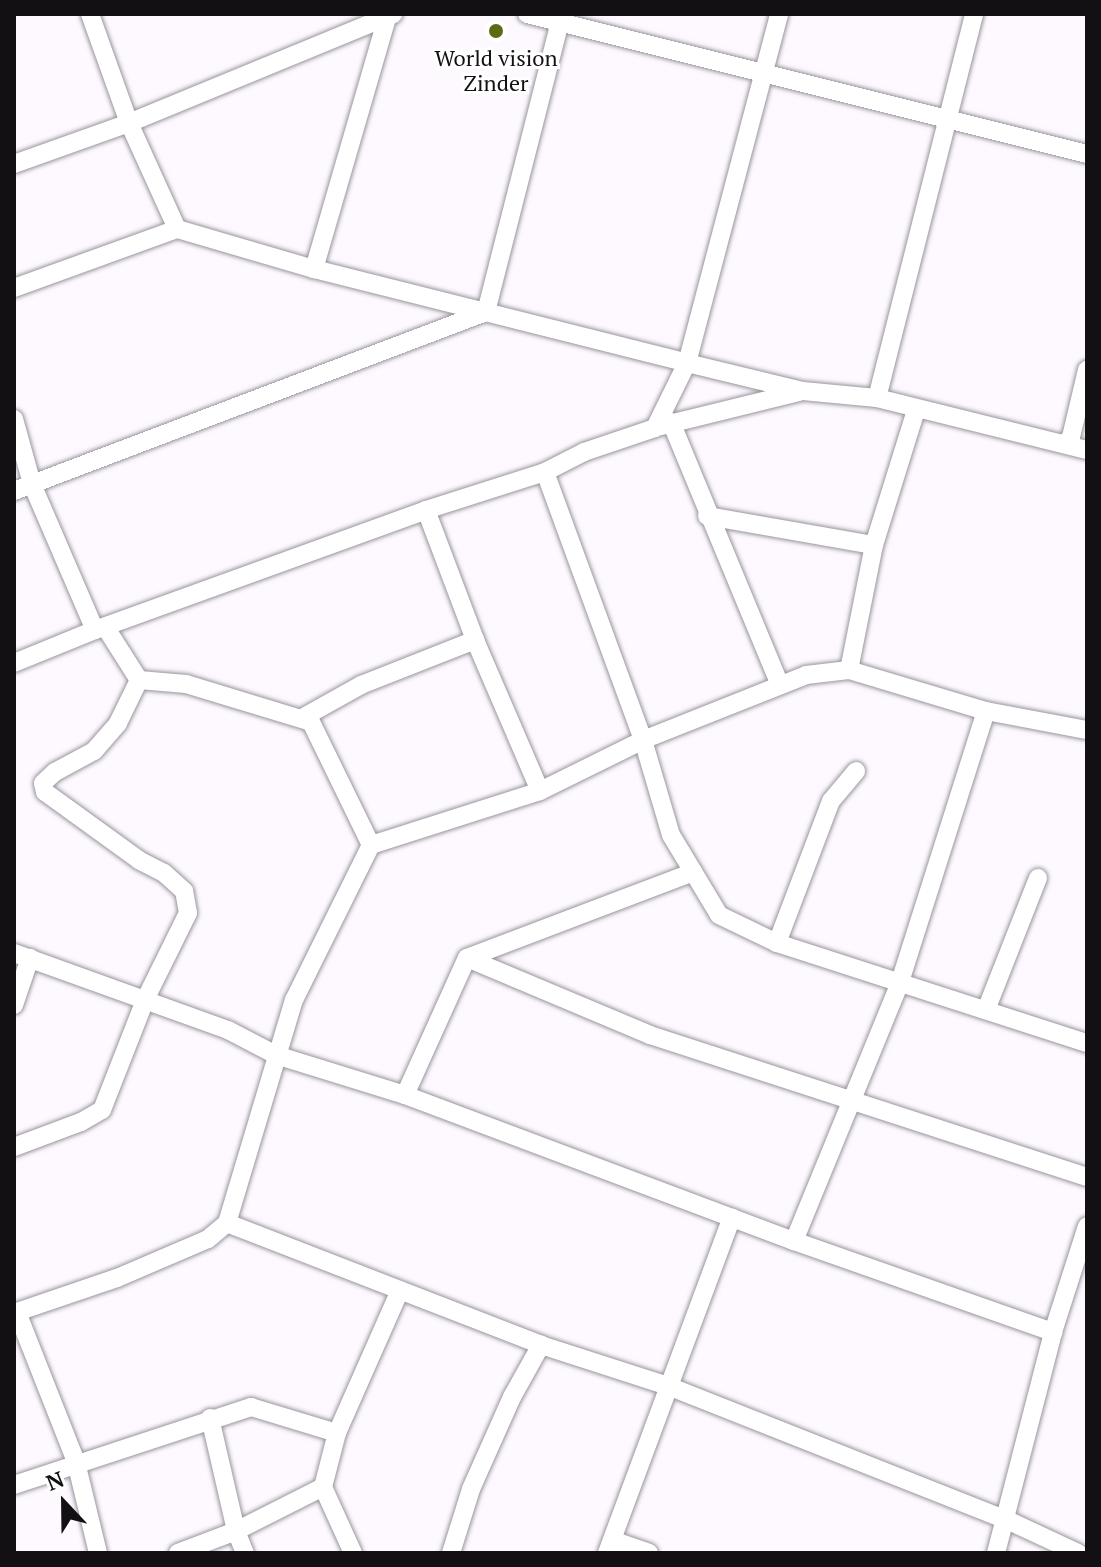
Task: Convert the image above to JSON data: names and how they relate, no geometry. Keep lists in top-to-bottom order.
{
  "places": ["World vision Zinder"],
  "north": "top"
}
